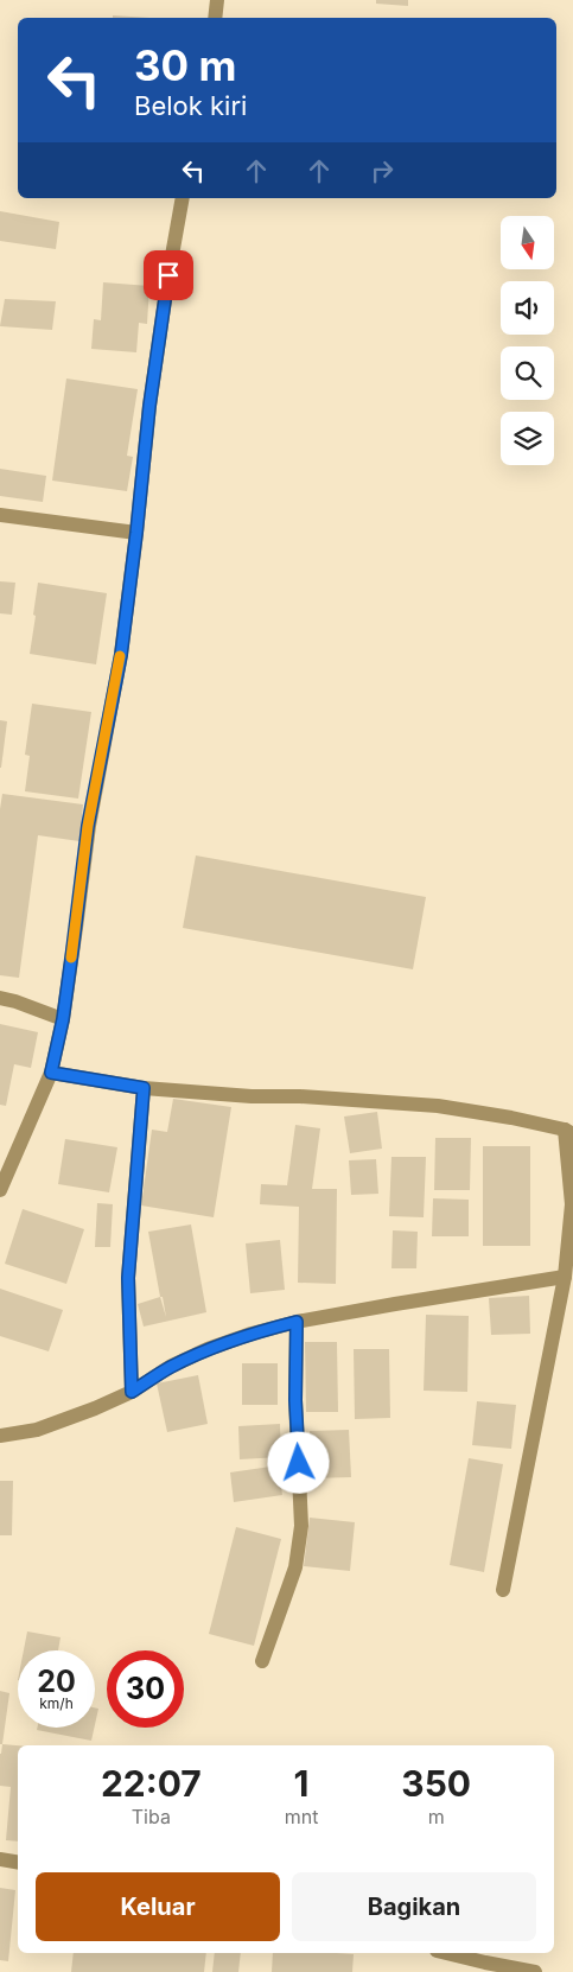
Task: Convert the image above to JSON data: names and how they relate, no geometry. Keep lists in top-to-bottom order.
{
  "north": "bottom",
  "page": {
    "turn": ["30 m", "Belok kiri"],
    "speed": "20 km/h",
    "limit": "30",
    "eta": [
      "22:07",
      "Tiba",
      "1",
      "mnt",
      "350",
      "m"
    ],
    "buttons": ["Keluar", "Bagikan"]
  }
}
